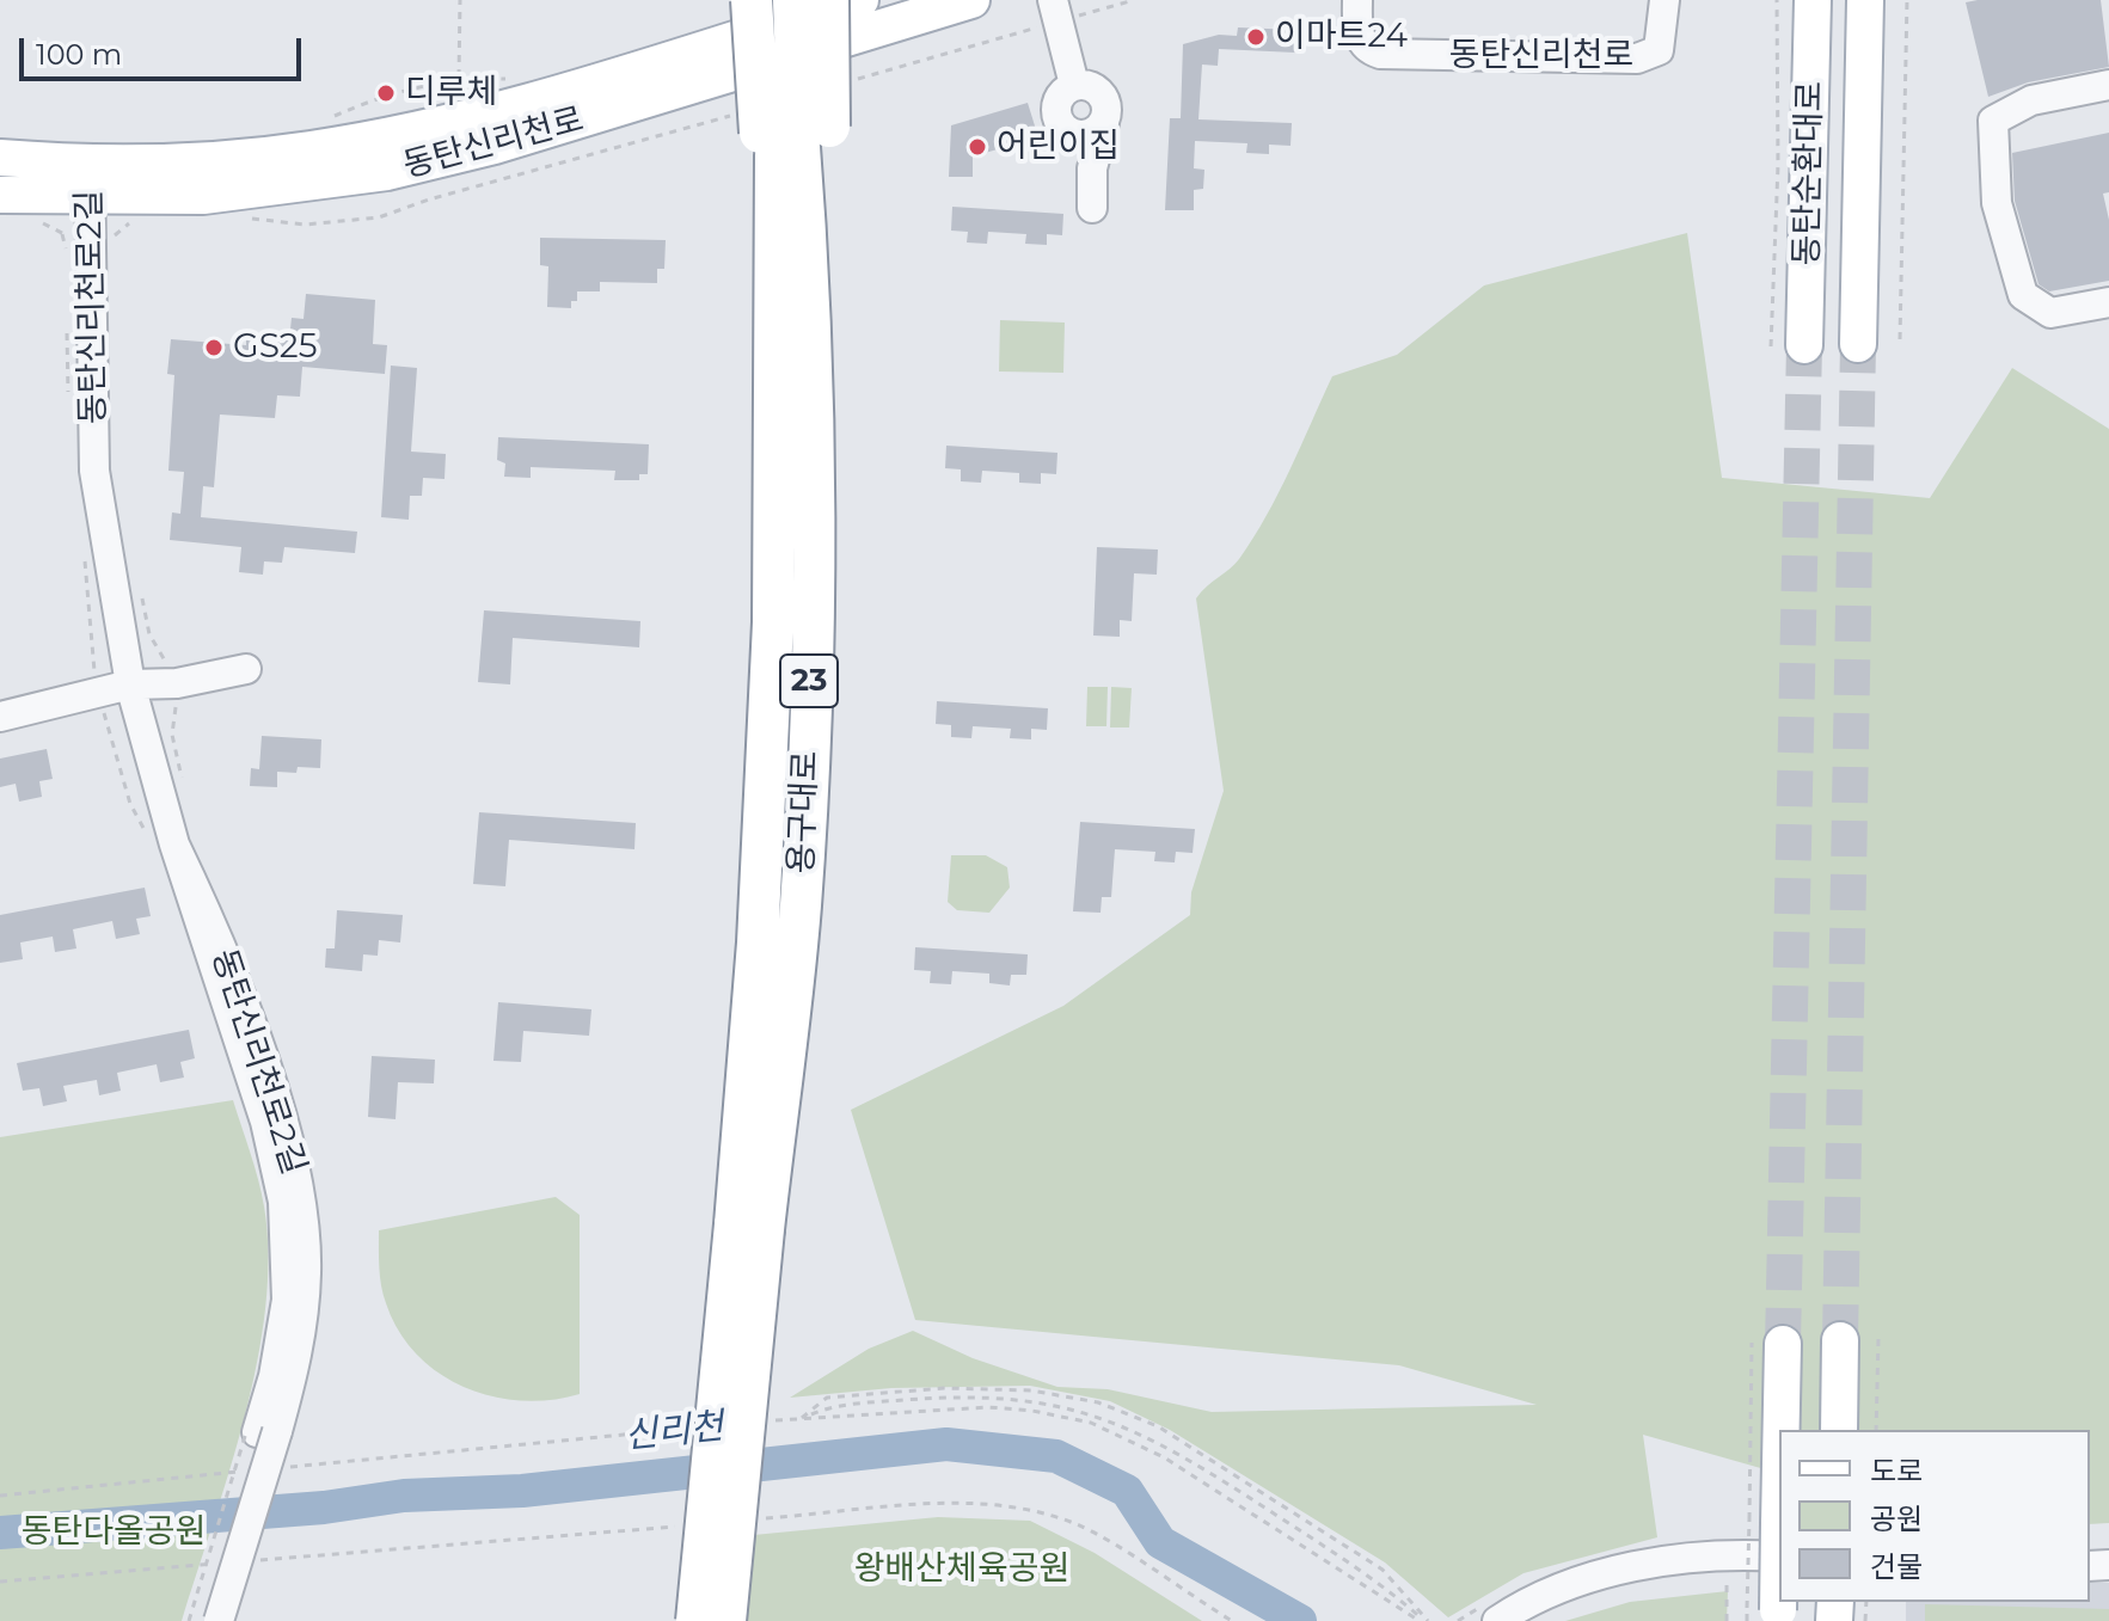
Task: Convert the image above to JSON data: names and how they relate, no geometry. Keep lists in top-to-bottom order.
{
  "streets": {
    "highway": ["23", "용구대로"],
    "main road": ["동탄신리천로", "동탄순환대로"],
    "street": ["동탄신리천로2길"]
  },
  "crossings": [
    ["동탄신리천로", "동탄신리천로2길"]
  ],
  "water": ["신리천"],
  "parks": ["동탄다올공원", "왕배산체육공원"],
  "places": [
    "이마트24",
    "디루체",
    "어린이집",
    "GS25"
  ],
  "legend": ["도로", "공원", "건물"],
  "scale_bar": "100 m"
}
